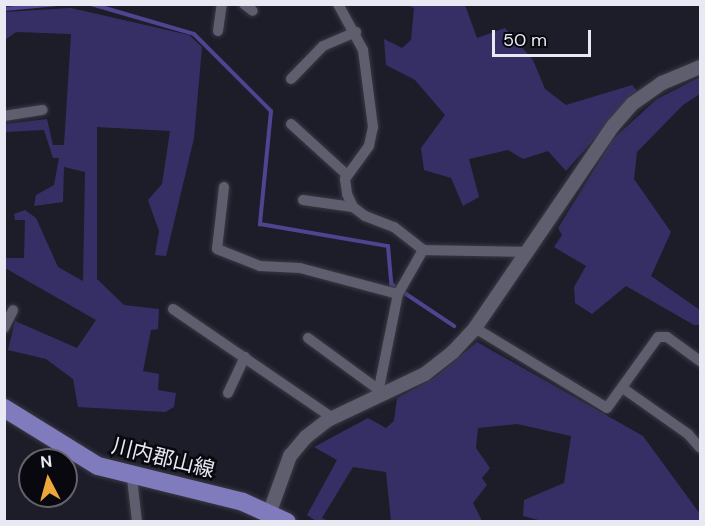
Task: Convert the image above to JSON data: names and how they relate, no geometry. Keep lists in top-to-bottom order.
{
  "streets": {
    "main road": ["川内郡山線"]
  },
  "scale_bar": "50 m",
  "north": "top"
}
